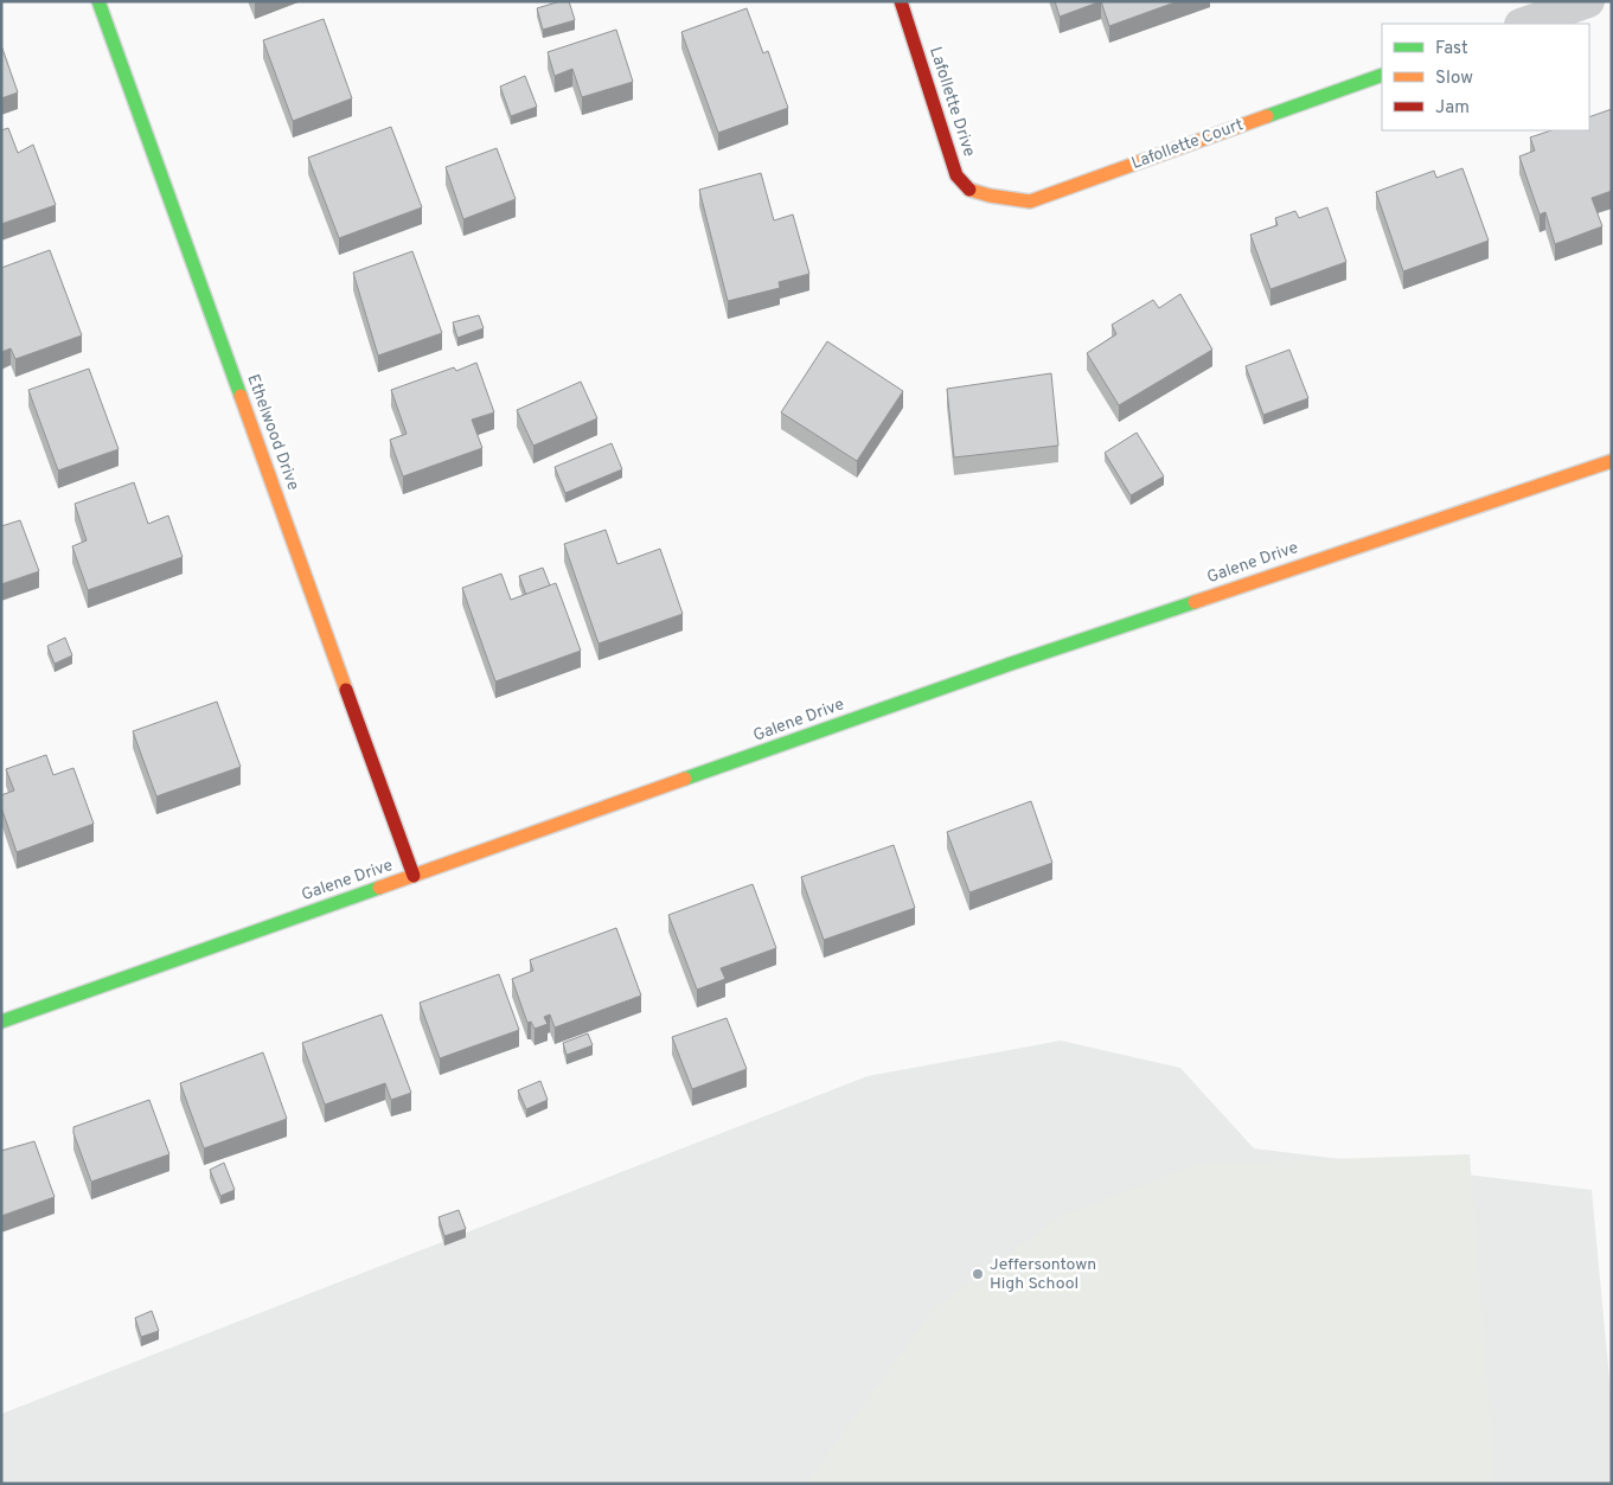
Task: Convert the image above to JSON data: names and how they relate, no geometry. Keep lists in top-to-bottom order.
{
  "streets": {
    "street": [
      "Lafollette Drive",
      "Lafollette Court",
      "Ethelwood Drive",
      "Galene Drive"
    ]
  },
  "crossings": [
    ["Lafollette Drive", "Lafollette Court"],
    ["Ethelwood Drive", "Galene Drive"]
  ],
  "places": ["Jeffersontown High School"],
  "legend": ["Fast", "Slow", "Jam"]
}
